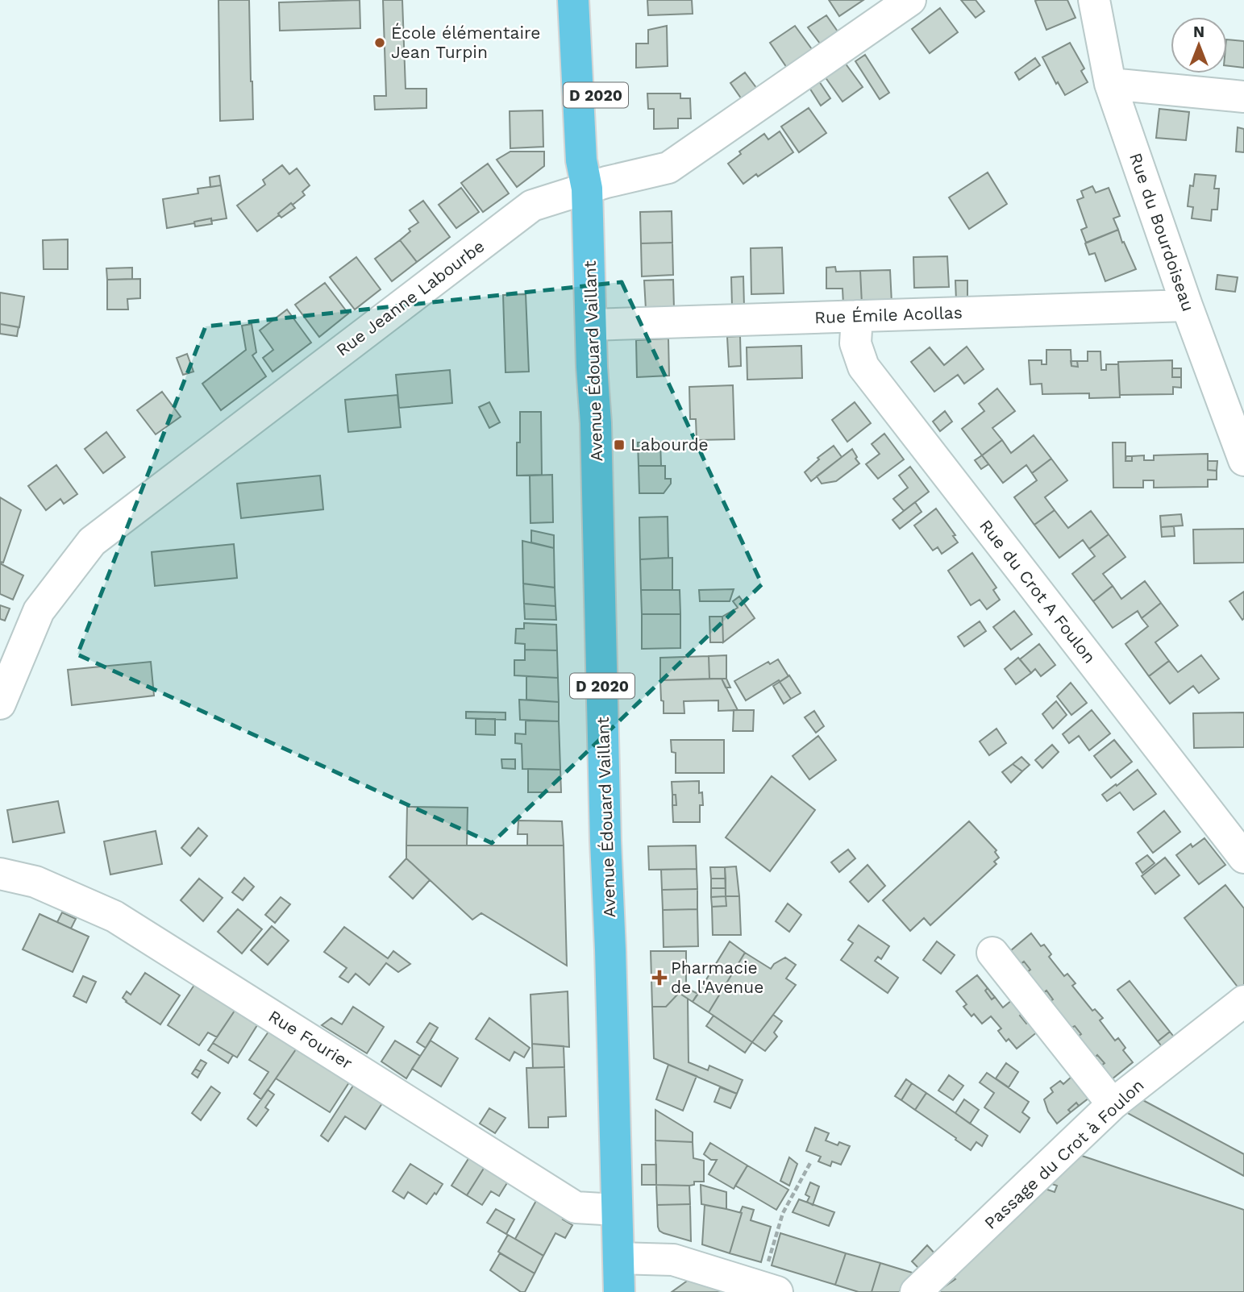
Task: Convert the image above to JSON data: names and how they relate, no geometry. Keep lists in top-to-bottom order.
{
  "streets": {
    "main road": ["D 2020", "Avenue Édouard Vaillant"],
    "street": [
      "Rue du Bourdoiseau",
      "Rue Jeanne Labourbe",
      "Rue Émile Acollas",
      "Rue du Crot A Foulon",
      "Rue Fourier",
      "Passage du Crot à Foulon"
    ]
  },
  "crossings": [
    ["D 2020", "Avenue Édouard Vaillant"],
    ["D 2020", "Rue Fourier"],
    ["Rue du Bourdoiseau", "Rue Émile Acollas"],
    ["Rue Jeanne Labourbe", "Avenue Édouard Vaillant"],
    ["Rue Émile Acollas", "Avenue Édouard Vaillant"],
    ["Rue Émile Acollas", "Rue du Crot A Foulon"],
    ["Avenue Édouard Vaillant", "Rue Fourier"]
  ],
  "places": {
    "other": ["École élémentaire Jean Turpin"],
    "transit": ["Labourde"],
    "health": ["Pharmacie de l'Avenue"]
  },
  "north": "top"
}
